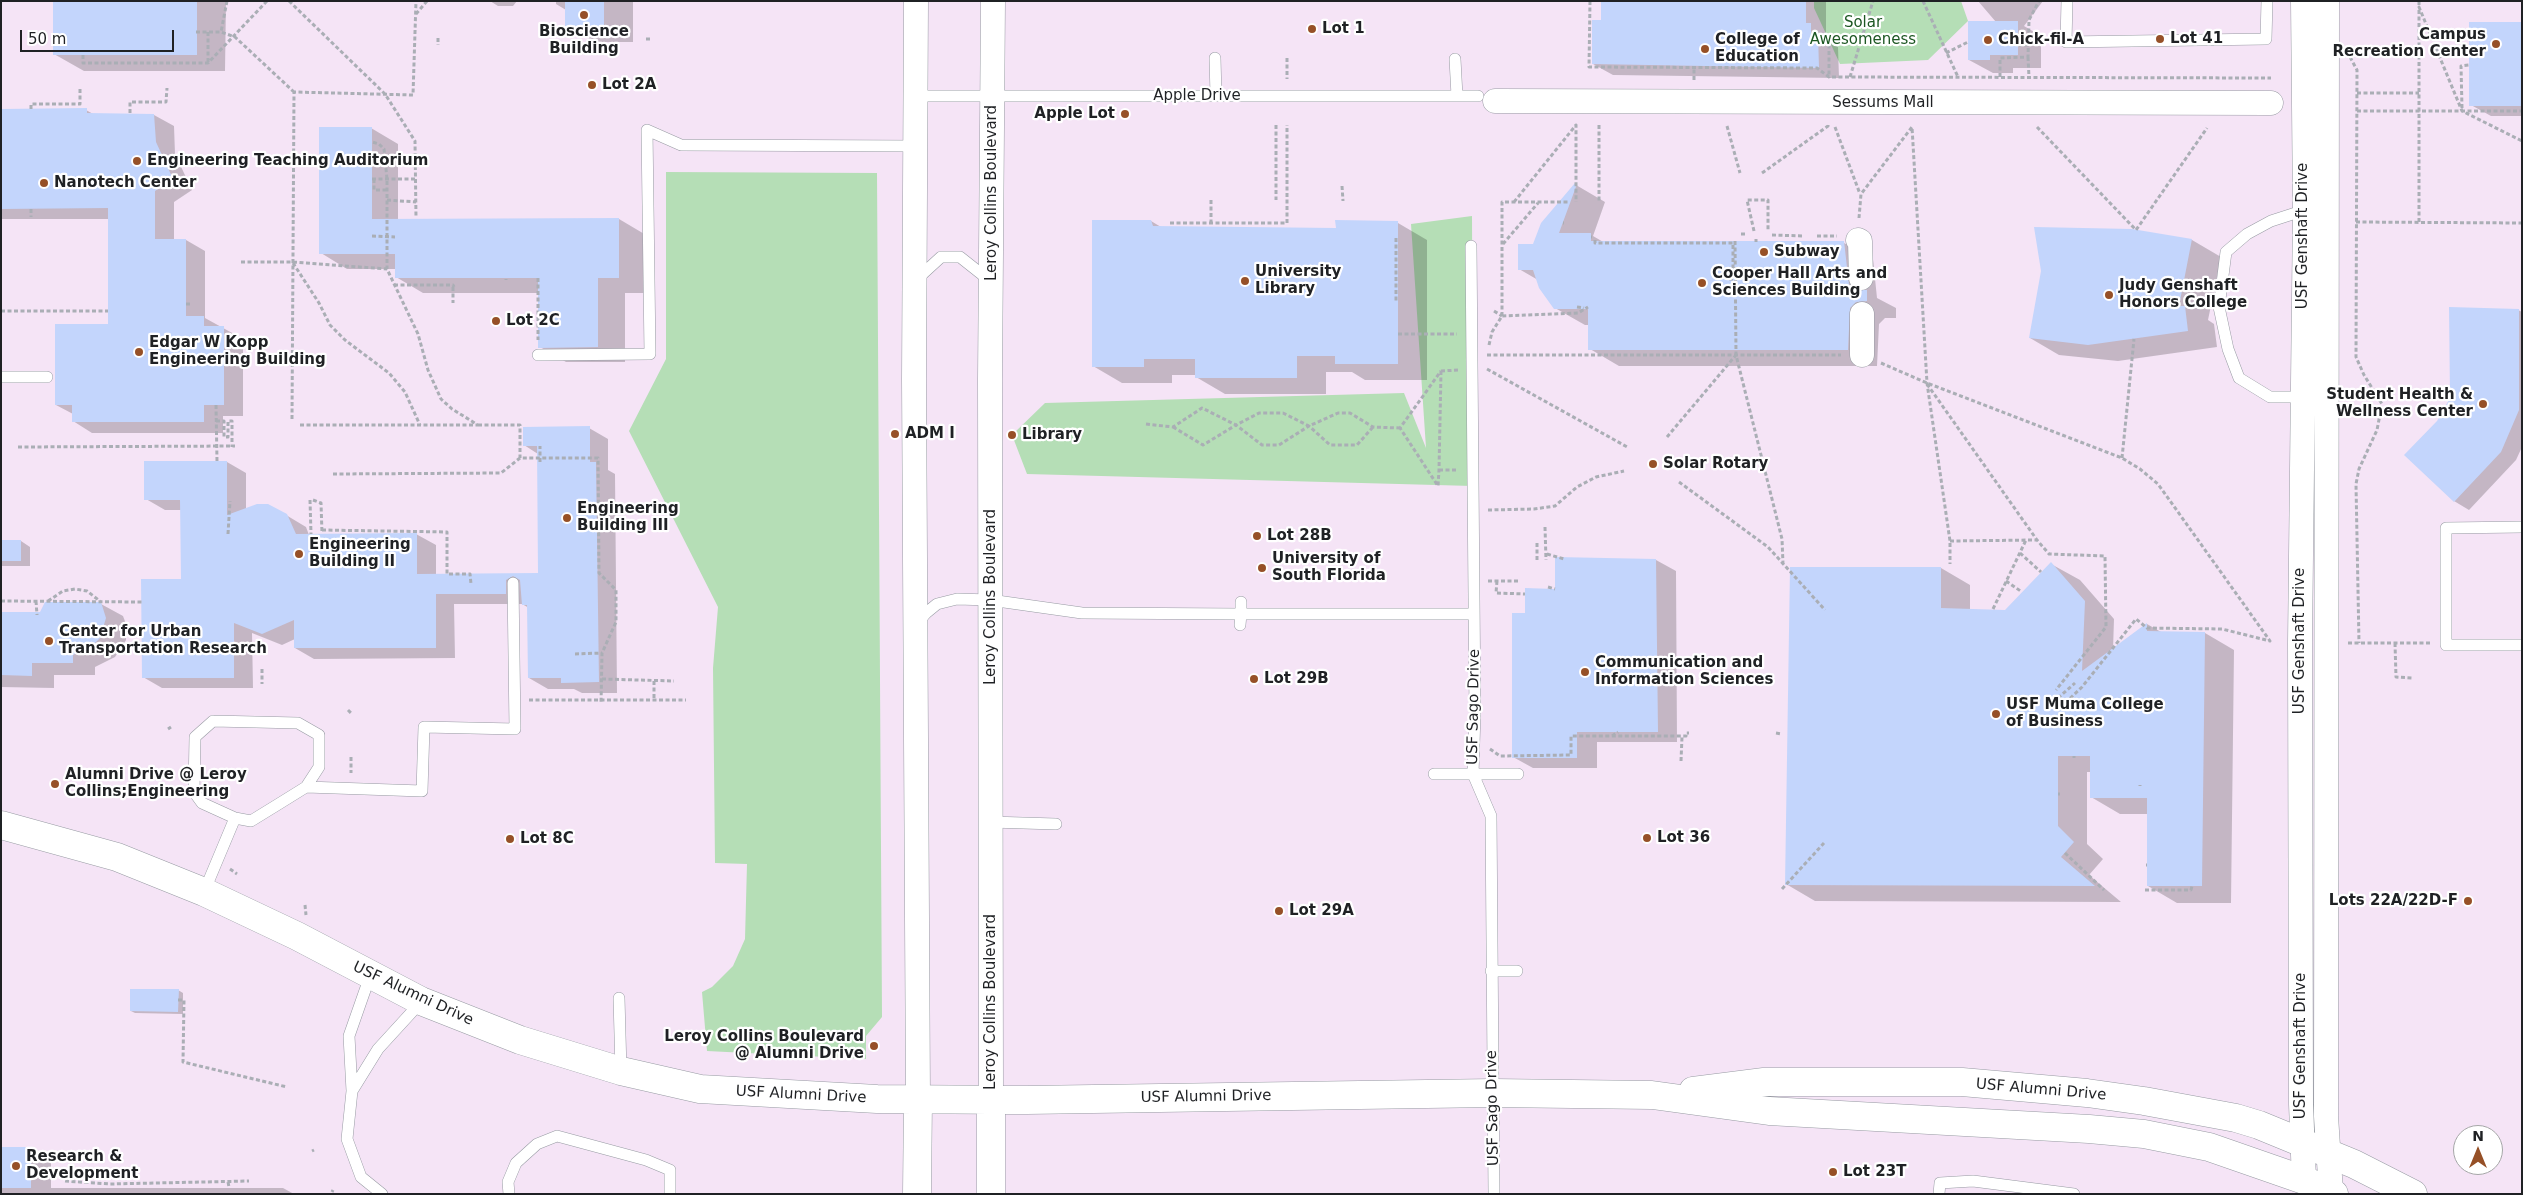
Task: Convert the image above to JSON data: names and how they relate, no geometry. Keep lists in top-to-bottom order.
{
  "streets": {
    "street": [
      "Sessums Mall",
      "Leroy Collins Boulevard",
      "USF Genshaft Drive",
      "USF Alumni Drive"
    ],
    "lane": ["Apple Drive", "USF Sago Drive"]
  },
  "crossings": [
    ["Apple Drive", "Sessums Mall"],
    ["Apple Drive", "Leroy Collins Boulevard"],
    ["Leroy Collins Boulevard", "USF Alumni Drive"],
    ["USF Genshaft Drive", "USF Alumni Drive"],
    ["USF Sago Drive", "USF Alumni Drive"]
  ],
  "parks": ["Solar Awesomeness"],
  "places": [
    "Bioscience Building",
    "Lot 1",
    "Lot 41",
    "Chick-fil-A",
    "Campus Recreation Center",
    "College of Education",
    "Lot 2A",
    "Apple Lot",
    "Engineering Teaching Auditorium",
    "Nanotech Center",
    "Subway",
    "University Library",
    "Cooper Hall Arts and Sciences Building",
    "Judy Genshaft Honors College",
    "Lot 2C",
    "Edgar W Kopp Engineering Building",
    "Student Health & Wellness Center",
    "ADM I",
    "Library",
    "Solar Rotary",
    "Engineering Building III",
    "Lot 28B",
    "Engineering Building II",
    "University of South Florida",
    "Center for Urban Transportation Research",
    "Communication and Information Sciences",
    "Lot 29B",
    "USF Muma College of Business",
    "Alumni Drive @ Leroy Collins;Engineering",
    "Lot 36",
    "Lot 8C",
    "Lots 22A/22D-F",
    "Lot 29A",
    "Leroy Collins Boulevard @ Alumni Drive",
    "Research & Development",
    "Lot 23T"
  ],
  "scale_bar": "50 m",
  "north": "top"
}
